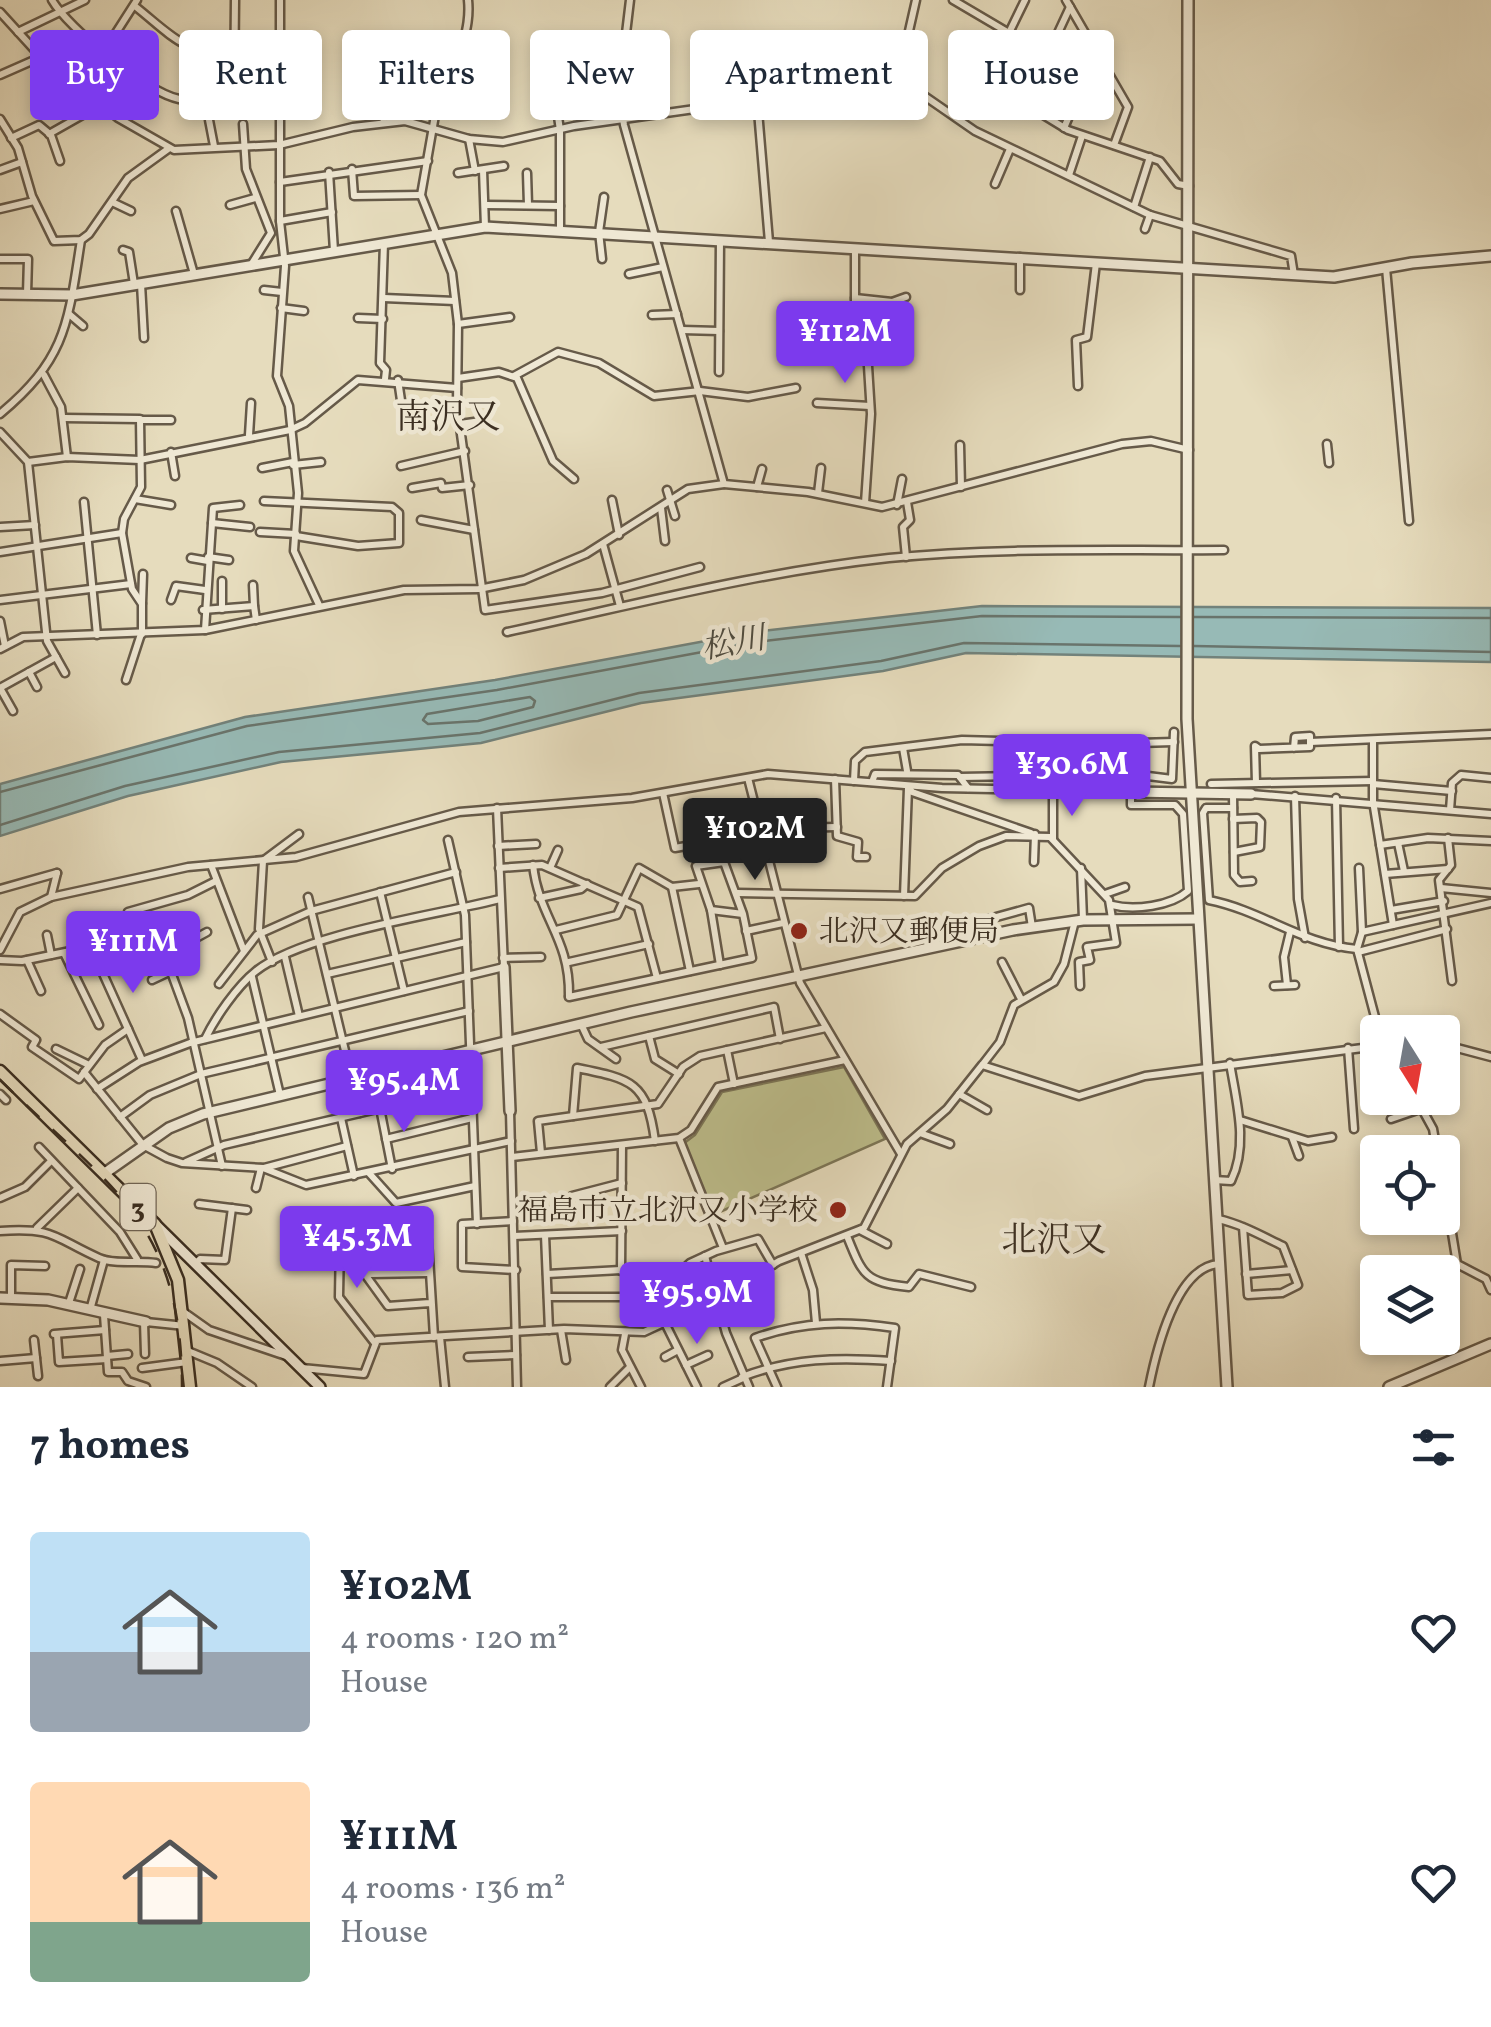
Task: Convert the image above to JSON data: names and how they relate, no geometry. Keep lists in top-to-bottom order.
{
  "streets": {
    "main road": ["3"]
  },
  "districts": ["南沢又", "北沢又"],
  "water": ["松川"],
  "places": ["北沢又郵便局", "福島市立北沢又小学校"],
  "north": "bottom",
  "page": {
    "chip": [
      "Buy",
      "Rent",
      "Filters",
      "New",
      "Apartment",
      "House"
    ],
    "price": [
      "¥112M",
      "¥30.6M",
      "¥102M",
      "¥111M",
      "¥95.4M",
      "¥45.3M",
      "¥95.9M"
    ],
    "heading": "7 homes",
    "list": [
      {
        "name": "¥102M",
        "note": "4 rooms · 120 m² · House"
      },
      {
        "name": "¥111M",
        "note": "4 rooms · 136 m² · House"
      }
    ]
  }
}
